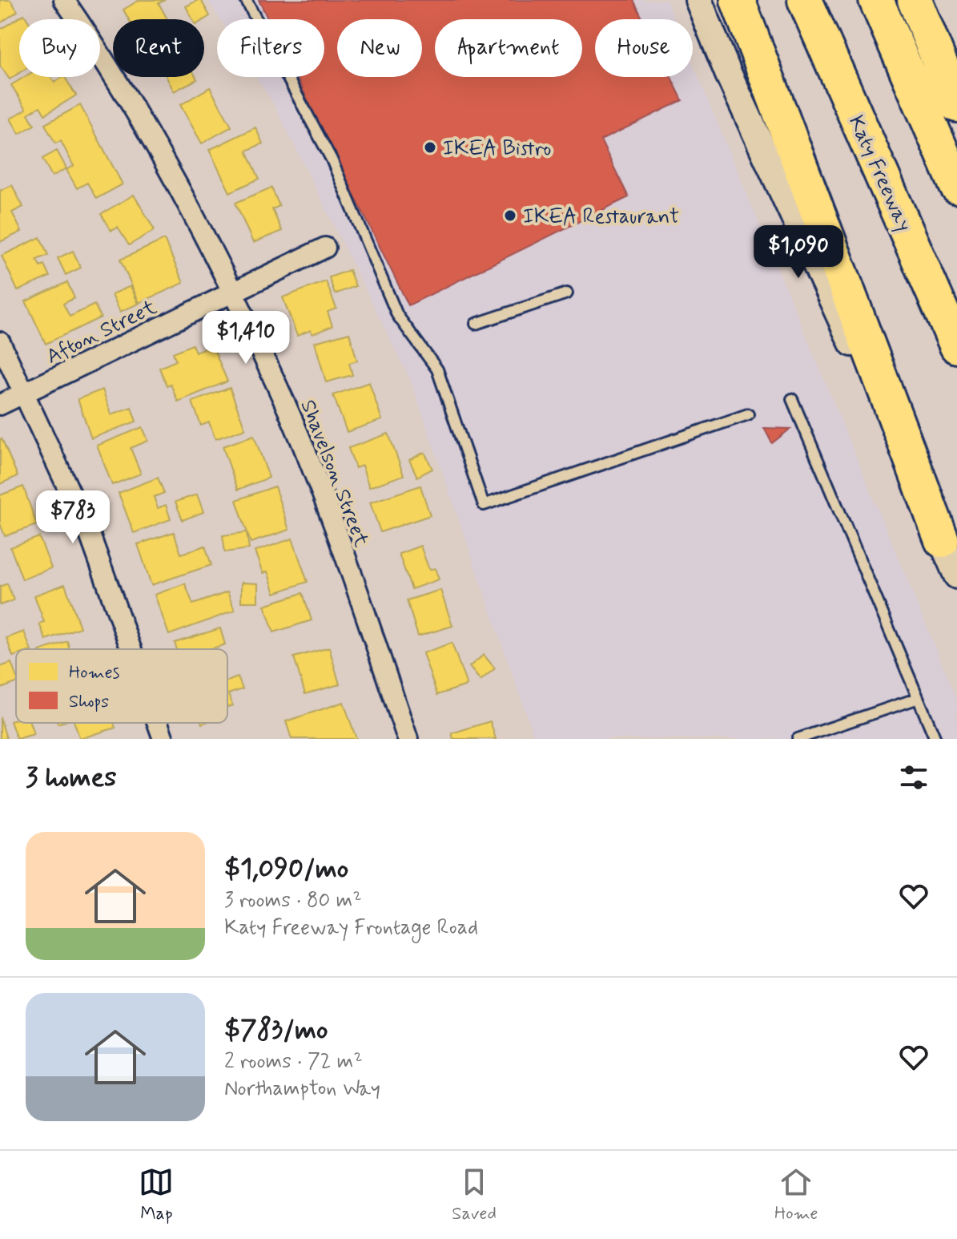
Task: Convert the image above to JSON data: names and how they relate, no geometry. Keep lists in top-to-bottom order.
{
  "streets": {
    "highway": ["Katy Freeway"],
    "street": ["Afton Street", "Shavelson Street"]
  },
  "crossings": [
    ["Afton Street", "Shavelson Street"]
  ],
  "places": ["IKEA Bistro", "IKEA Restaurant"],
  "legend": ["Homes", "Shops"],
  "page": {
    "chip": [
      "Buy",
      "Rent",
      "Filters",
      "New",
      "Apartment",
      "House"
    ],
    "price": ["$1,090", "$1,410", "$783"],
    "heading": "3 homes",
    "list": [
      {
        "name": "$1,090/mo",
        "note": "3 rooms · 80 m² · Katy Freeway Frontage Road"
      },
      {
        "name": "$783/mo",
        "note": "2 rooms · 72 m² · Northampton Way"
      }
    ],
    "tabs": ["Map", "Saved", "Home"]
  }
}
